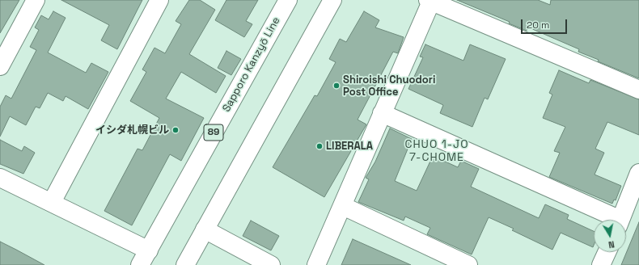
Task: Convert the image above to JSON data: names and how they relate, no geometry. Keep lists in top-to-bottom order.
{
  "streets": {
    "street": ["Sapporo Kanzyō Line", "89"]
  },
  "districts": ["CHUO 1-JO 7-CHOME"],
  "places": ["Shiroishi Chuodori Post Office", "イシダ札幌ビル", "LIBERALA"],
  "scale_bar": "20 m",
  "north": "bottom"
}
